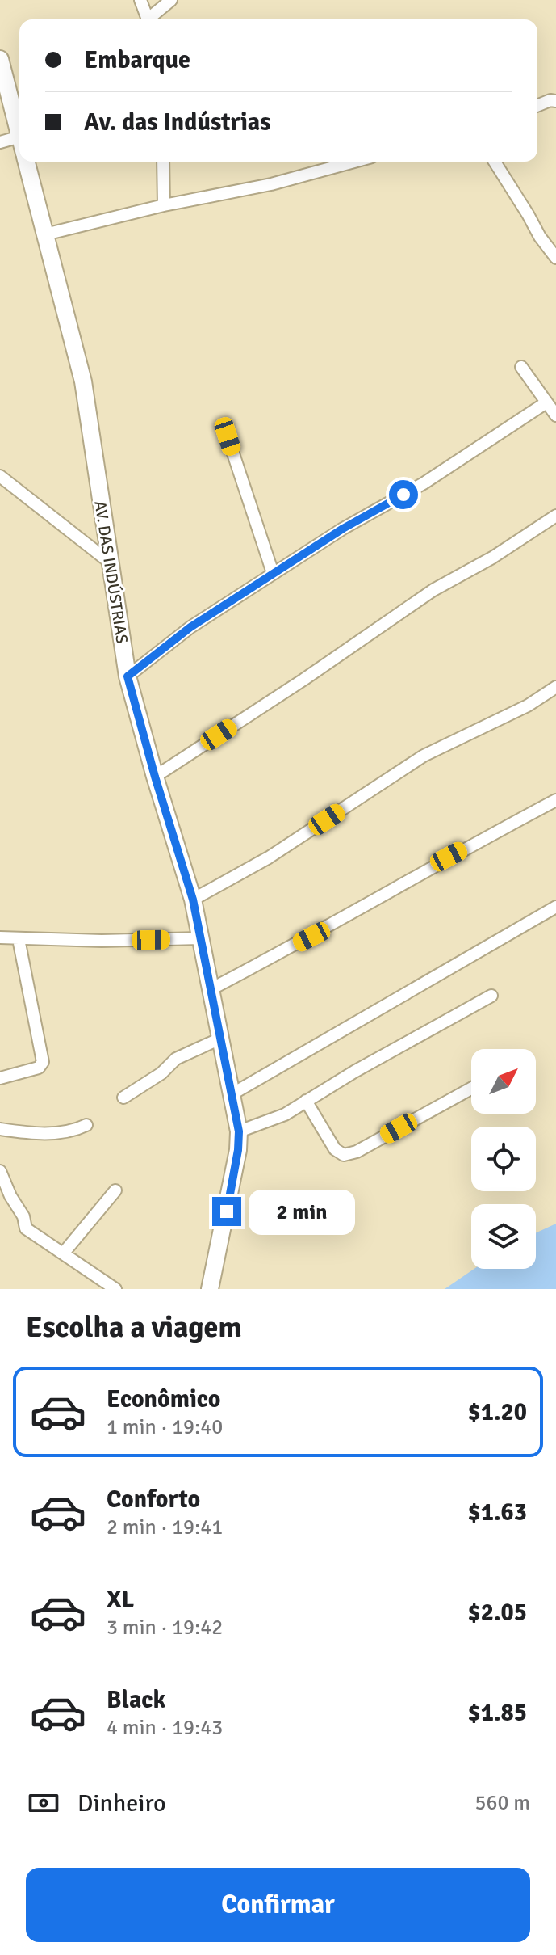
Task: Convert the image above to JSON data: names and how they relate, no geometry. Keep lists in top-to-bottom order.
{
  "streets": {
    "street": ["AV. DAS INDÚSTRIAS"]
  },
  "north": "top right",
  "page": {
    "banner": ["Embarque", "Av. das Indústrias"],
    "bubble": "2 min",
    "heading": "Escolha a viagem",
    "list": [
      {
        "name": "Econômico",
        "note": "1 min · 19:40",
        "value": "$1.20"
      },
      {
        "name": "Conforto",
        "note": "2 min · 19:41",
        "value": "$1.63"
      },
      {
        "name": "XL",
        "note": "3 min · 19:42",
        "value": "$2.05"
      },
      {
        "name": "Black",
        "note": "4 min · 19:43",
        "value": "$1.85"
      }
    ],
    "pay": ["Dinheiro", "560 m"],
    "buttons": "Confirmar"
  }
}
